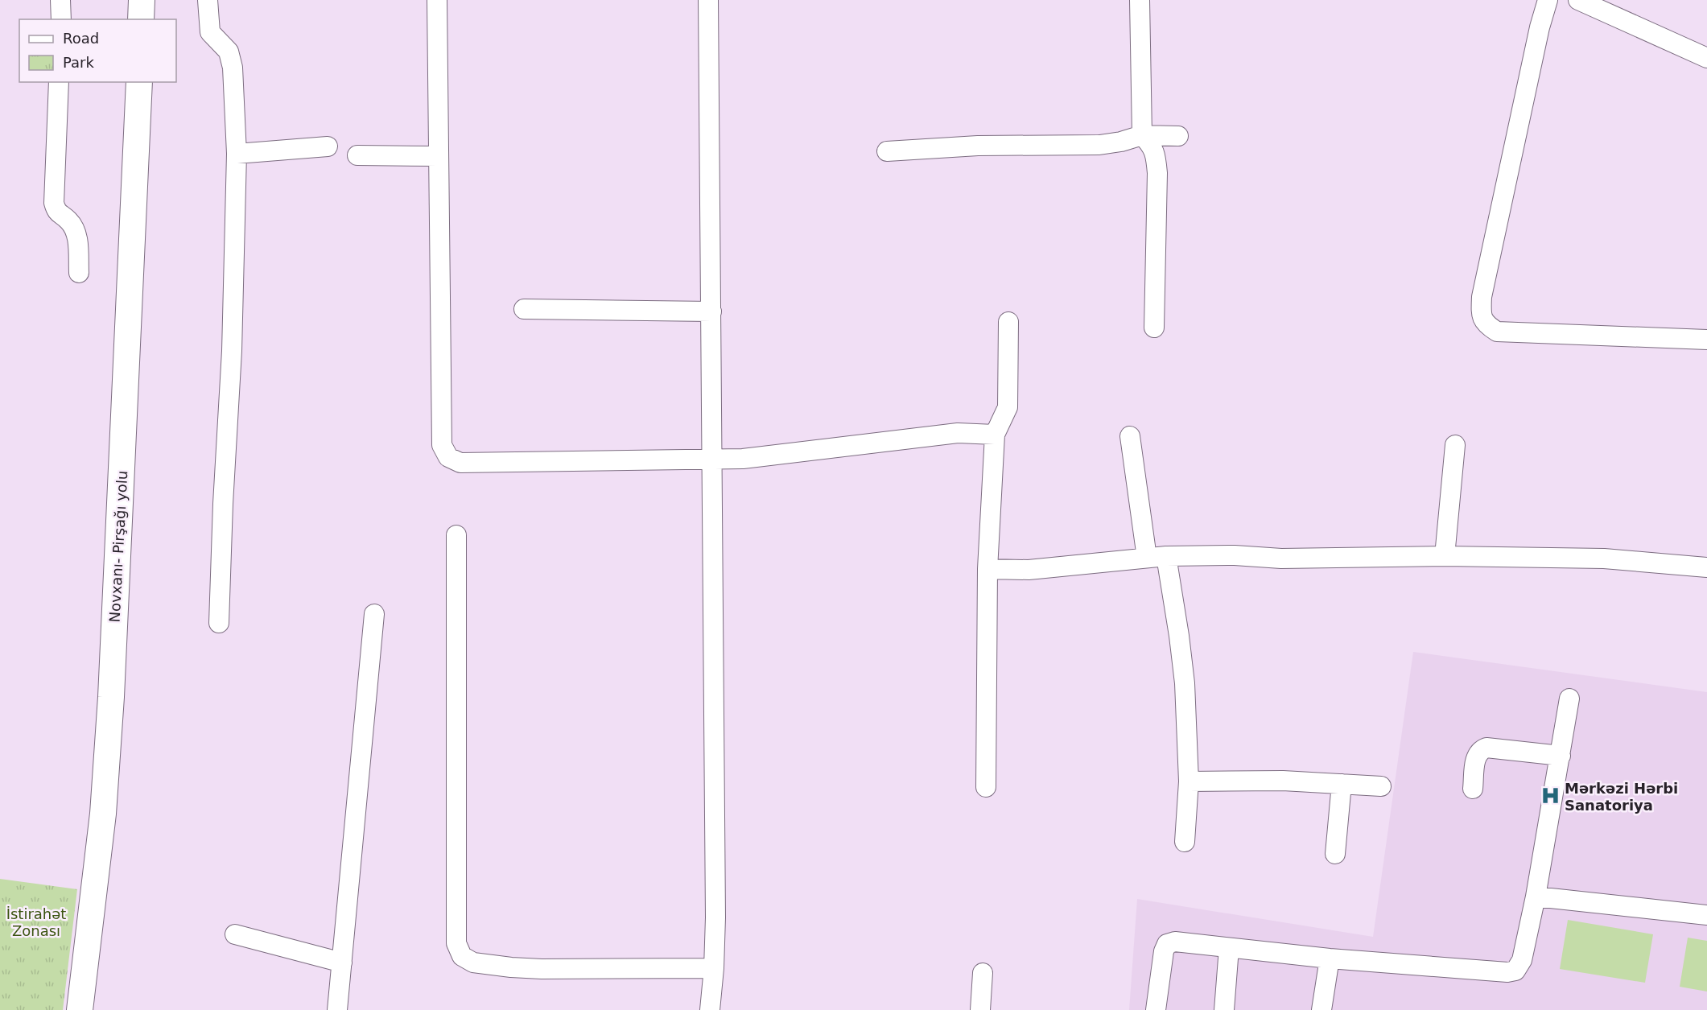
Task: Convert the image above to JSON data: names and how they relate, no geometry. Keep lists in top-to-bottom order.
{
  "streets": {
    "main road": ["Novxanı- Pirşağı yolu"]
  },
  "parks": ["İstirahət Zonası"],
  "places": {
    "hospital": ["Mərkəzi Hərbi Sanatoriya"]
  },
  "legend": ["Road", "Park"]
}
